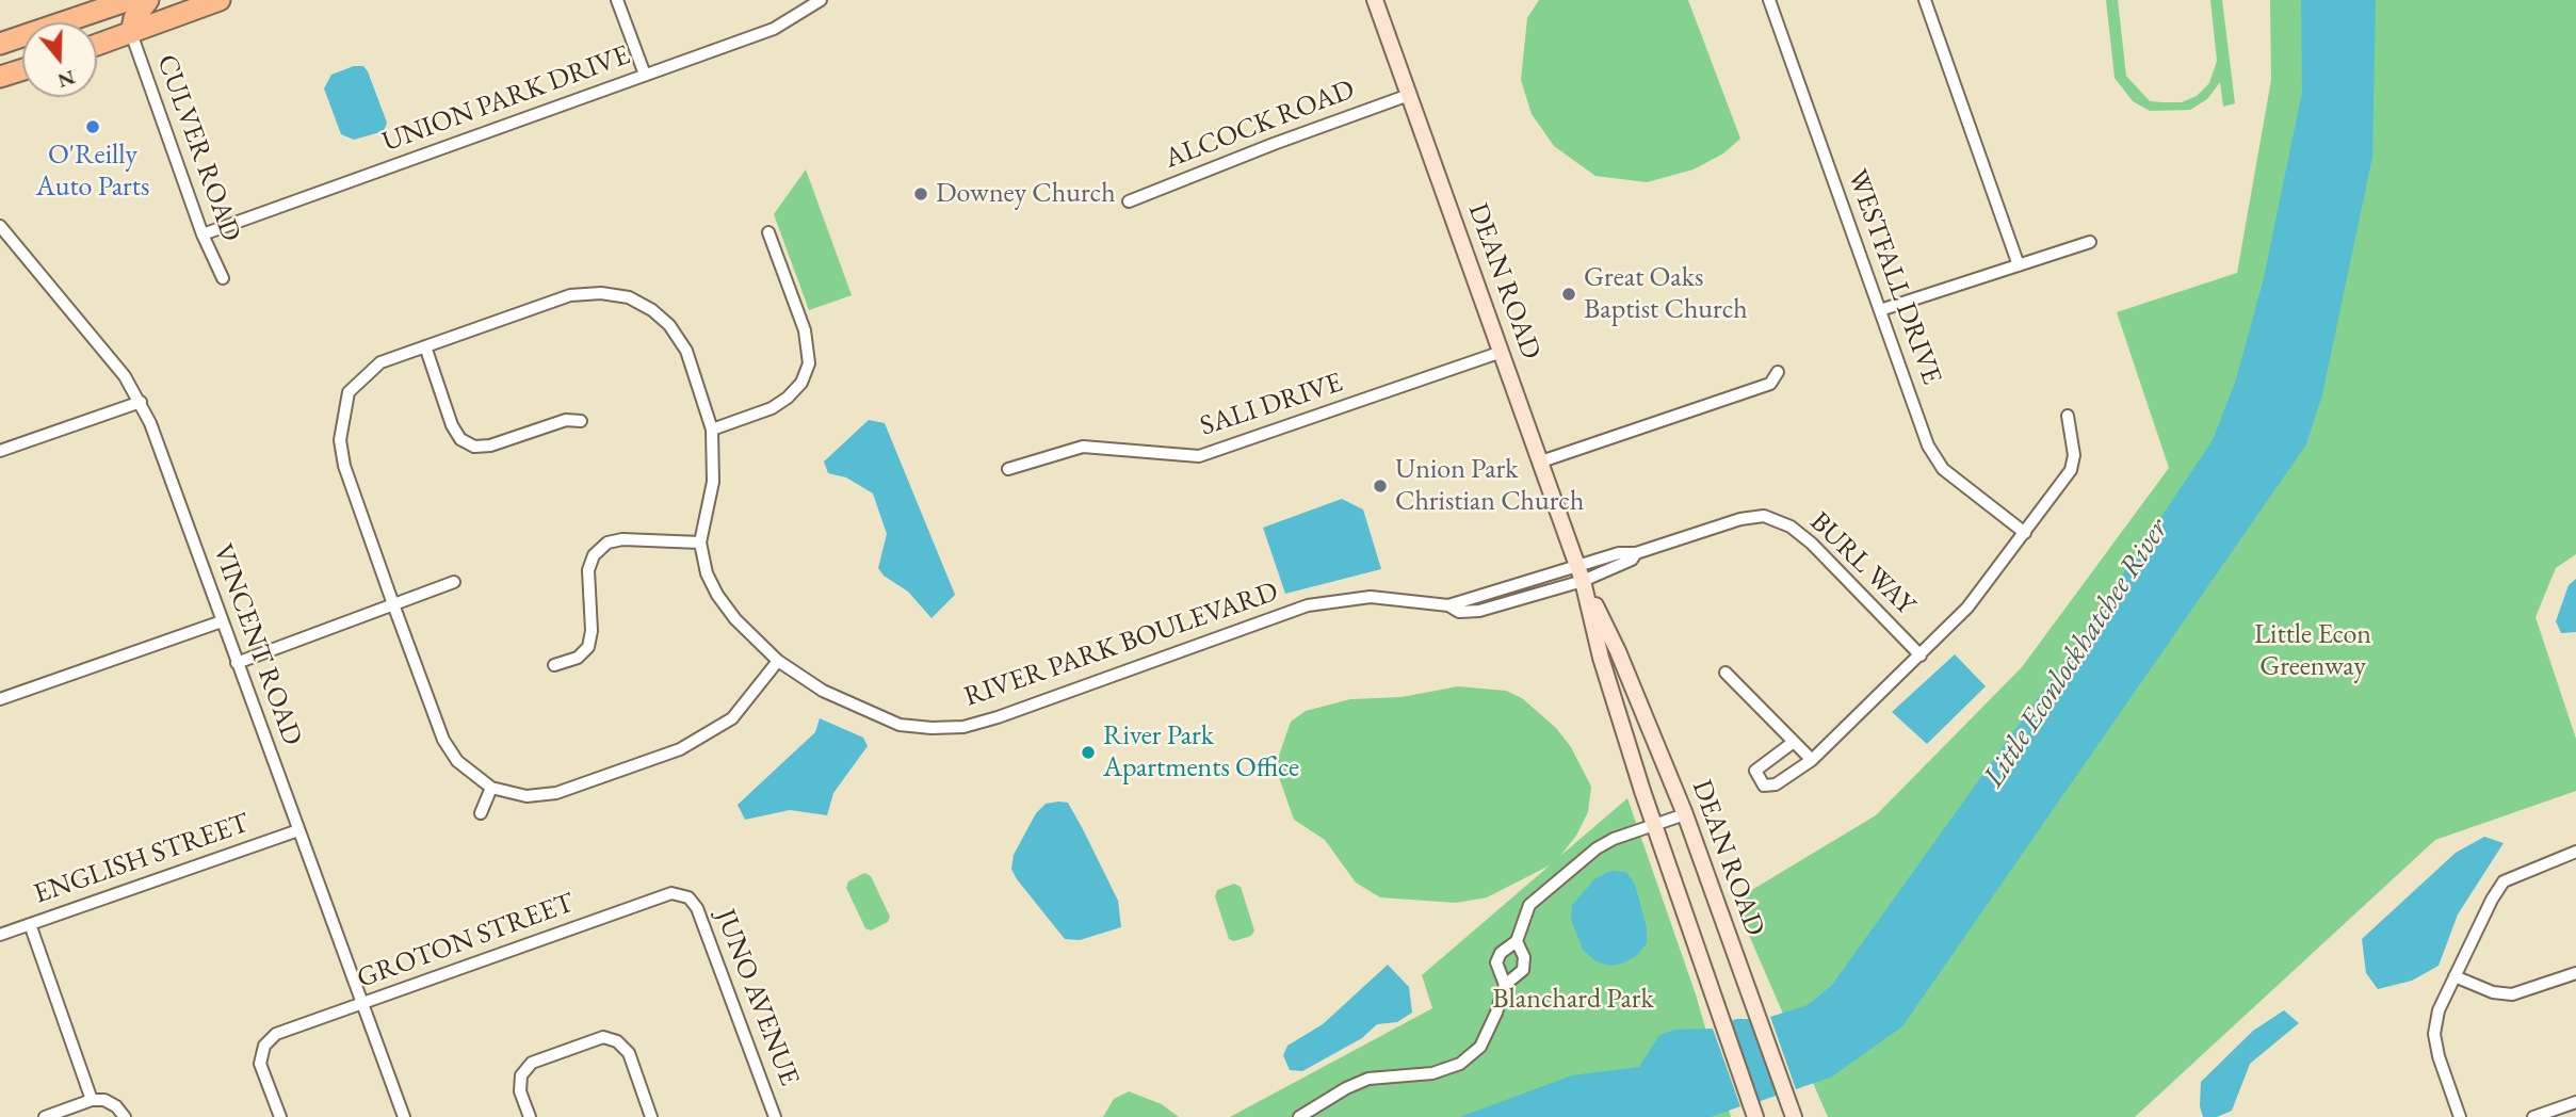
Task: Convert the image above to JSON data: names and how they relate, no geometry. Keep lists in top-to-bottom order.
{
  "streets": {
    "main road": ["DEAN ROAD"],
    "street": [
      "UNION PARK DRIVE",
      "ALCOCK ROAD",
      "CULVER ROAD",
      "WESTFALL DRIVE",
      "SALI DRIVE",
      "BURL WAY",
      "VINCENT ROAD",
      "RIVER PARK BOULEVARD",
      "ENGLISH STREET",
      "GROTON STREET",
      "JUNO AVENUE"
    ]
  },
  "crossings": [
    ["UNION PARK DRIVE", "CULVER ROAD"],
    ["ALCOCK ROAD", "DEAN ROAD"],
    ["DEAN ROAD", "SALI DRIVE"],
    ["DEAN ROAD", "BURL WAY"],
    ["DEAN ROAD", "RIVER PARK BOULEVARD"],
    ["BURL WAY", "RIVER PARK BOULEVARD"],
    ["VINCENT ROAD", "ENGLISH STREET"],
    ["VINCENT ROAD", "GROTON STREET"],
    ["GROTON STREET", "JUNO AVENUE"]
  ],
  "water": ["Little Econlockhatchee River"],
  "parks": ["Little Econ Greenway", "Blanchard Park"],
  "places": [
    "O'Reilly Auto Parts",
    "Downey Church",
    "Great Oaks Baptist Church",
    "Union Park Christian Church",
    "River Park Apartments Office"
  ],
  "north": "bottom"
}
